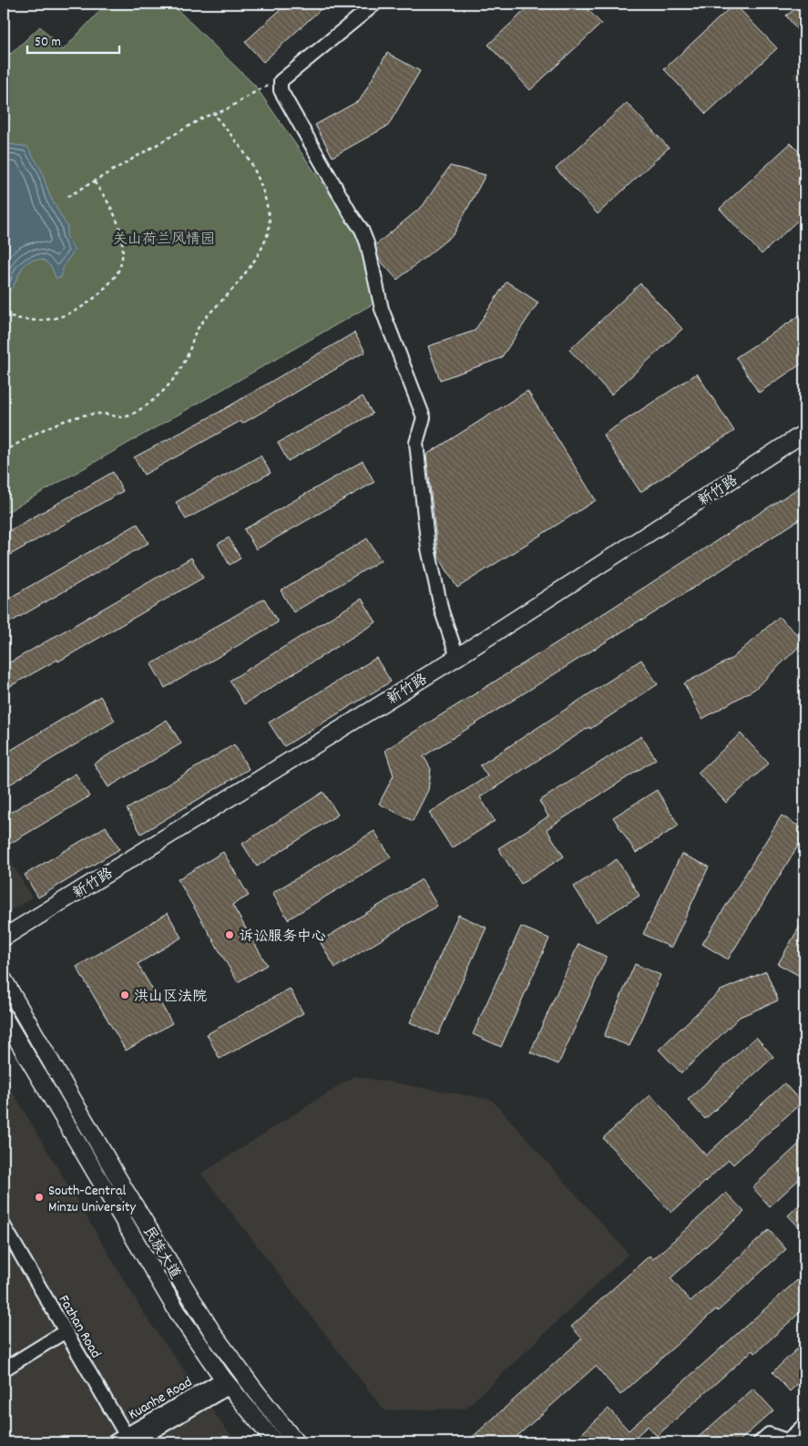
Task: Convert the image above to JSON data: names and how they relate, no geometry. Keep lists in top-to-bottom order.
{
  "streets": {
    "main road": ["新竹路", "民族大道"],
    "street": ["Fazhan Road", "Kuanhe Road"]
  },
  "crossings": [
    ["民族大道", "Kuanhe Road"],
    ["Fazhan Road", "Kuanhe Road"]
  ],
  "parks": ["关山荷兰风情园"],
  "places": ["诉讼服务中心", "洪山区法院", "South-Central Minzu University"],
  "scale_bar": "50 m"
}
